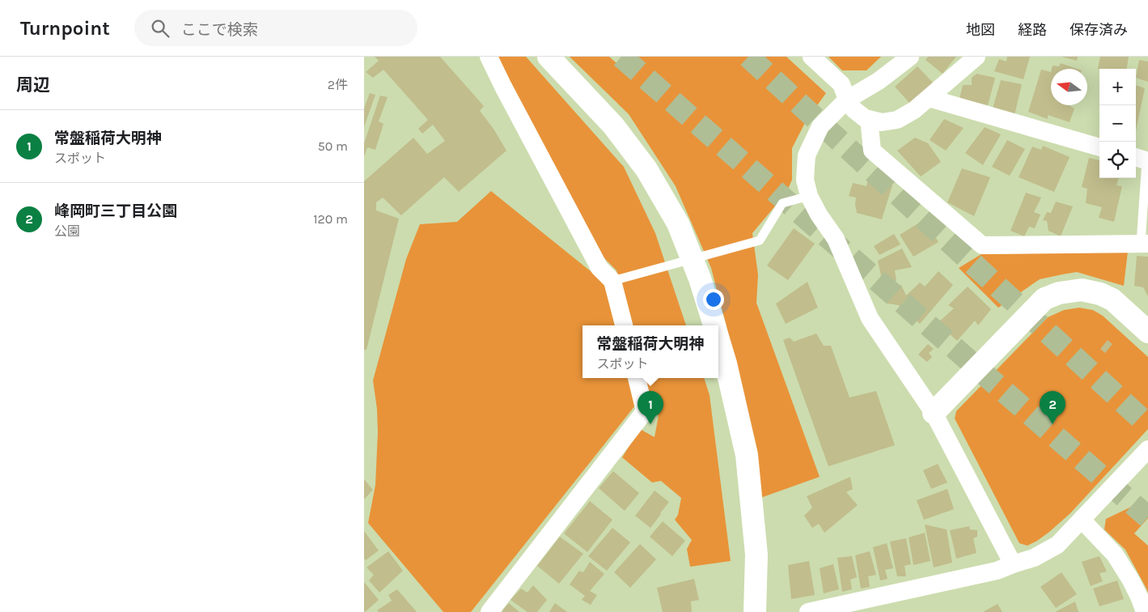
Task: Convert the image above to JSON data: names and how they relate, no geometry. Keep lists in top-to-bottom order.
{
  "north": "left",
  "page": {
    "header": "Turnpoint",
    "search": "ここで検索",
    "nav": ["地図", "経路", "保存済み"],
    "heading": ["周辺", "2件"],
    "map_buttons": ["+", "−"],
    "list": [
      {
        "mark": "1",
        "name": "常盤稲荷大明神",
        "note": "スポット",
        "value": "50 m"
      },
      {
        "mark": "2",
        "name": "峰岡町三丁目公園",
        "note": "公園",
        "value": "120 m"
      }
    ],
    "popup": ["常盤稲荷大明神", "スポット"],
    "pins": ["1", "2"]
  }
}
